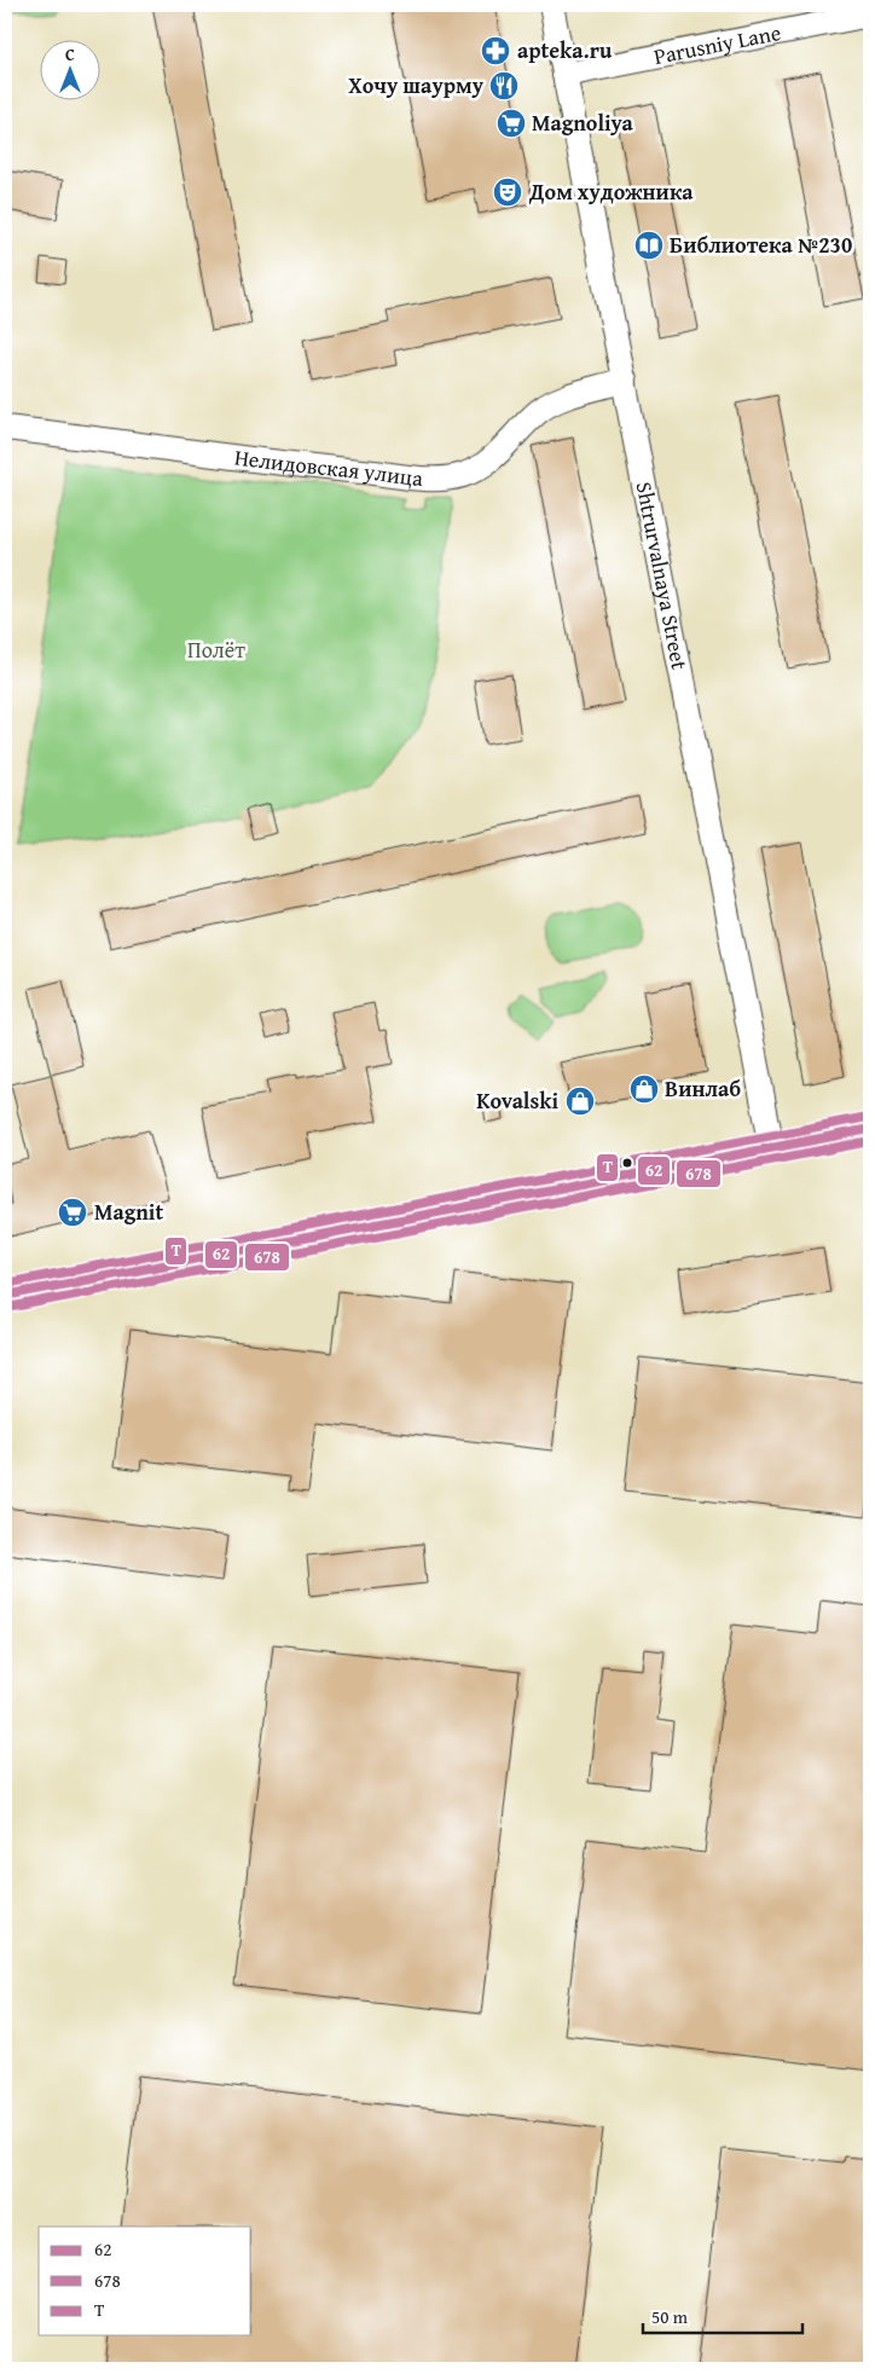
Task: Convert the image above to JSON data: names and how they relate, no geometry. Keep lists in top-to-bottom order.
{
  "streets": {
    "street": ["Parusniy Lane", "Нелидовская улица", "Shtrurvalnaya Street"]
  },
  "crossings": [
    ["Parusniy Lane", "Shtrurvalnaya Street"],
    ["Нелидовская улица", "Shtrurvalnaya Street"]
  ],
  "parks": ["Полёт"],
  "places": {
    "pharmacy": ["apteka.ru"],
    "restaurant": ["Хочу шаурму"],
    "supermarket": ["Magnoliya", "Magnit"],
    "theatre": ["Дом художника"],
    "library": ["Библиотека №230"],
    "shop": ["Винлаб", "Kovalski"]
  },
  "lines": ["transit line Т", "transit line 62", "transit line 678"],
  "legend": ["62", "678", "Т"],
  "scale_bar": "50 m",
  "north": "top"
}
